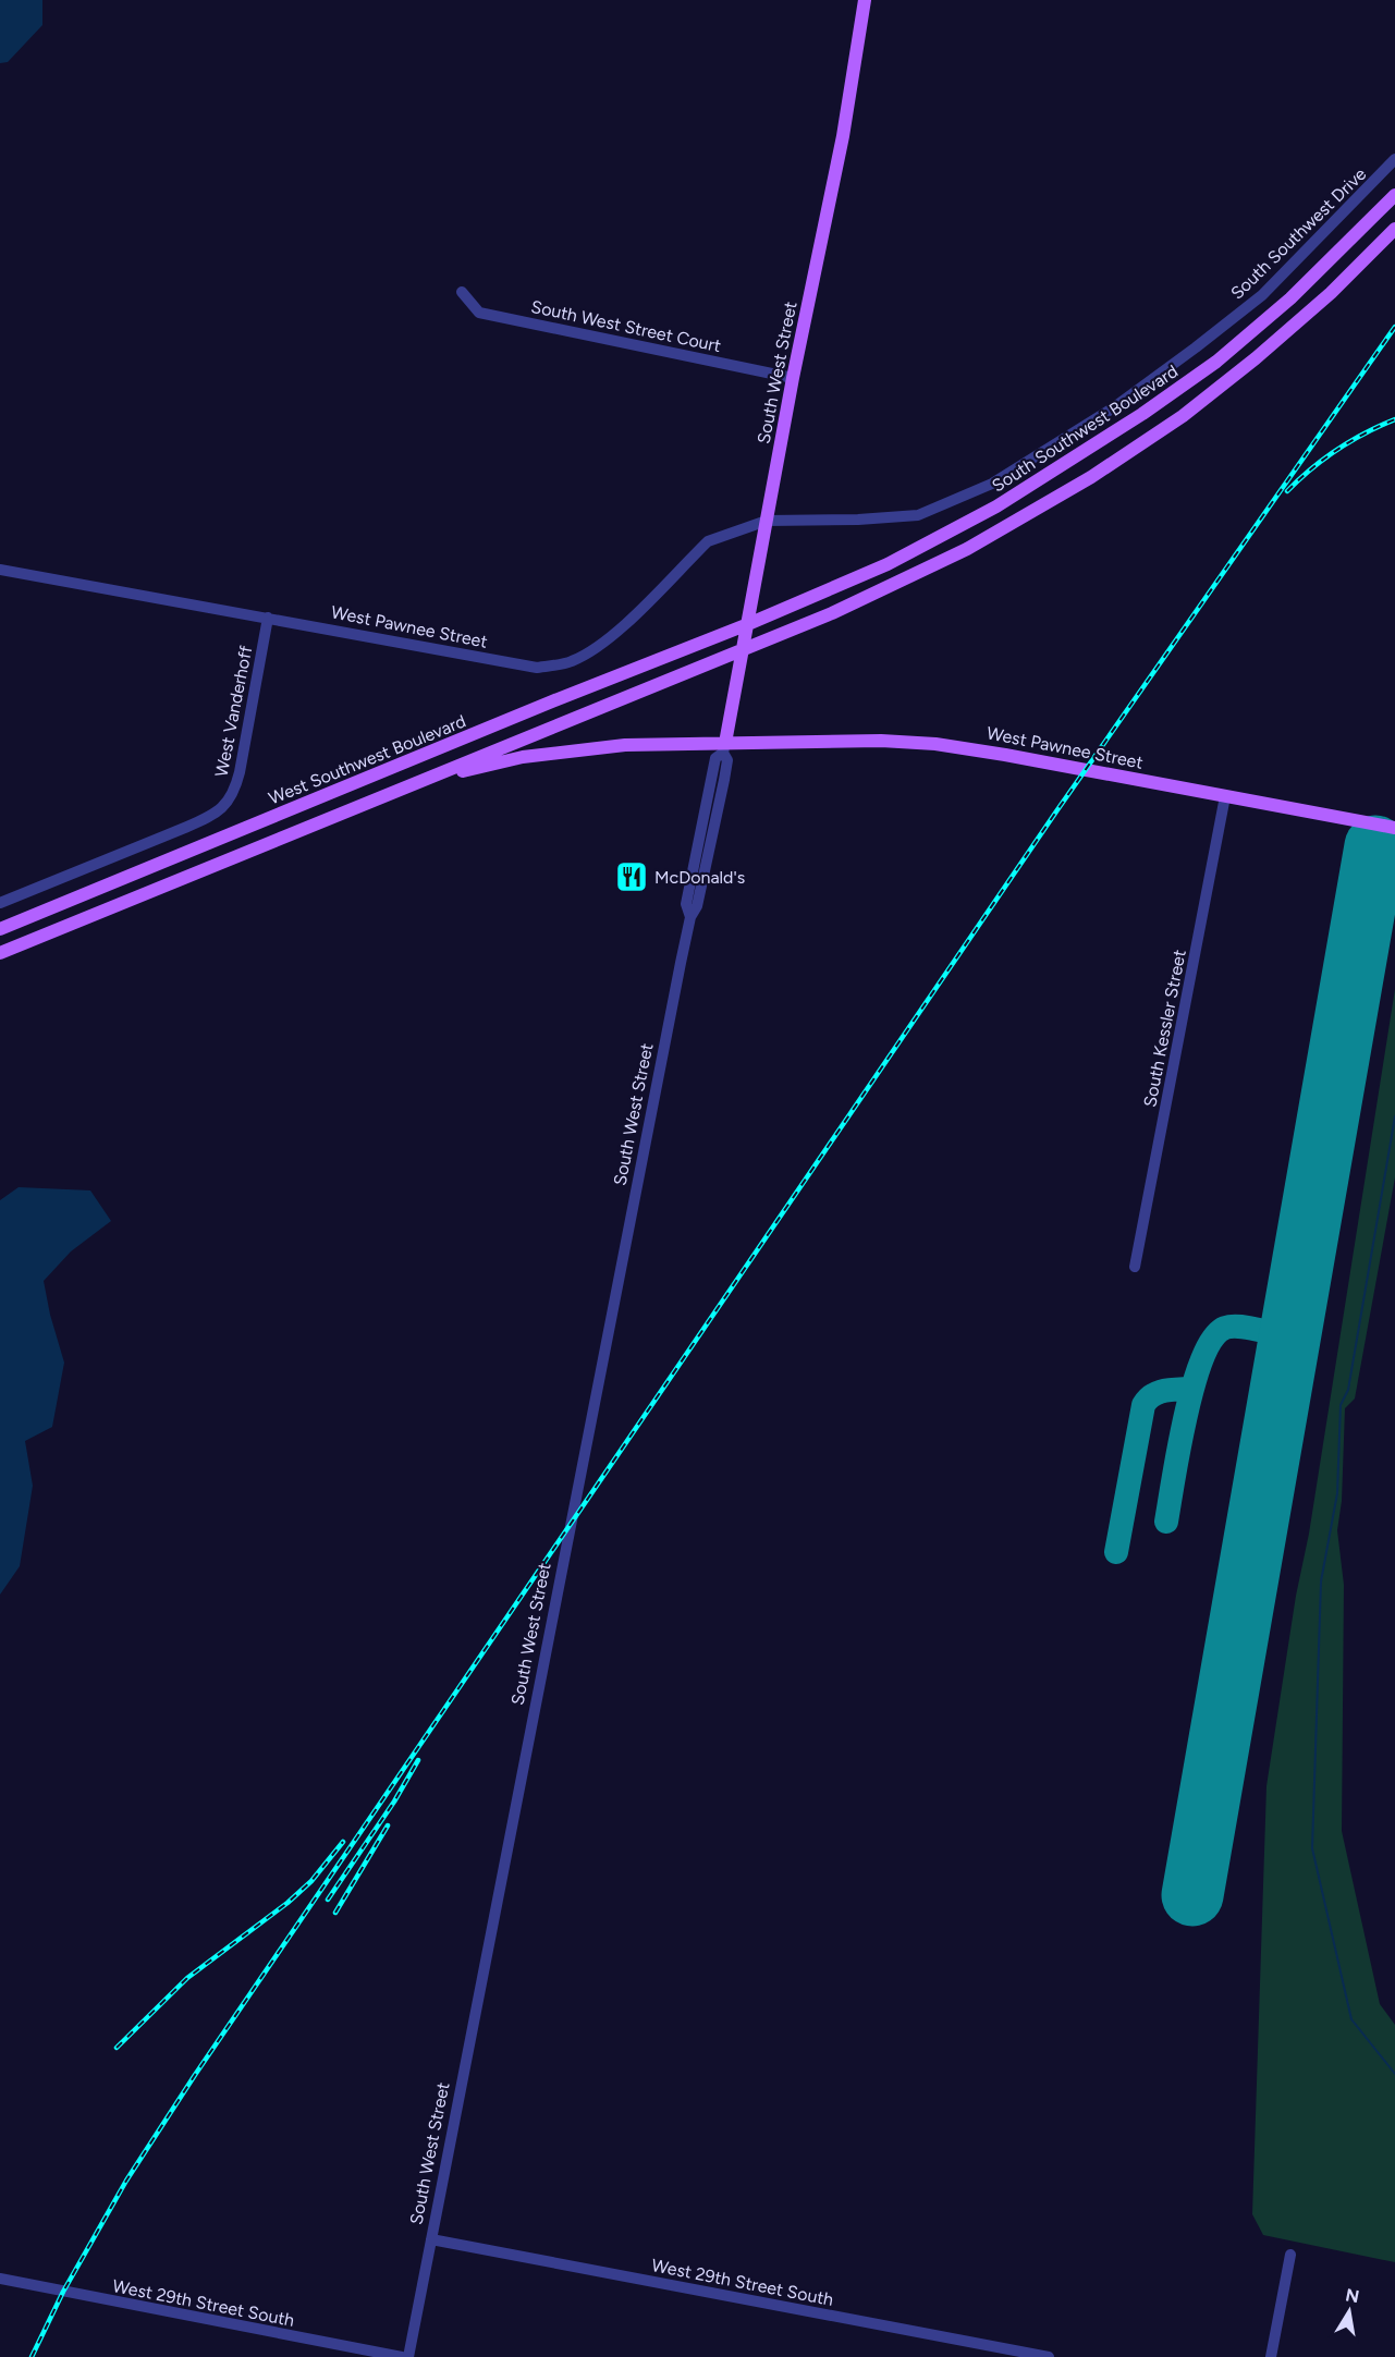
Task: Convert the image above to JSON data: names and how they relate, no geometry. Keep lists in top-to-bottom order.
{
  "streets": {
    "main road": [
      "South West Street",
      "South Southwest Boulevard",
      "West Pawnee Street",
      "West Southwest Boulevard"
    ],
    "street": [
      "South Southwest Drive",
      "South West Street Court",
      "West Vanderhoff",
      "South Kessler Street",
      "West 29th Street South"
    ]
  },
  "crossings": [
    ["South Southwest Drive", "South West Street"],
    ["South Southwest Drive", "West Pawnee Street"],
    ["South West Street Court", "South West Street"],
    ["South West Street", "South Southwest Boulevard"],
    ["South West Street", "West Pawnee Street"],
    ["South West Street", "West Southwest Boulevard"],
    ["South West Street", "West 29th Street South"],
    ["South Southwest Boulevard", "West Southwest Boulevard"],
    ["West Pawnee Street", "West Vanderhoff"],
    ["West Pawnee Street", "South Kessler Street"]
  ],
  "places": {
    "restaurant": ["McDonald's"]
  },
  "north": "top"
}
